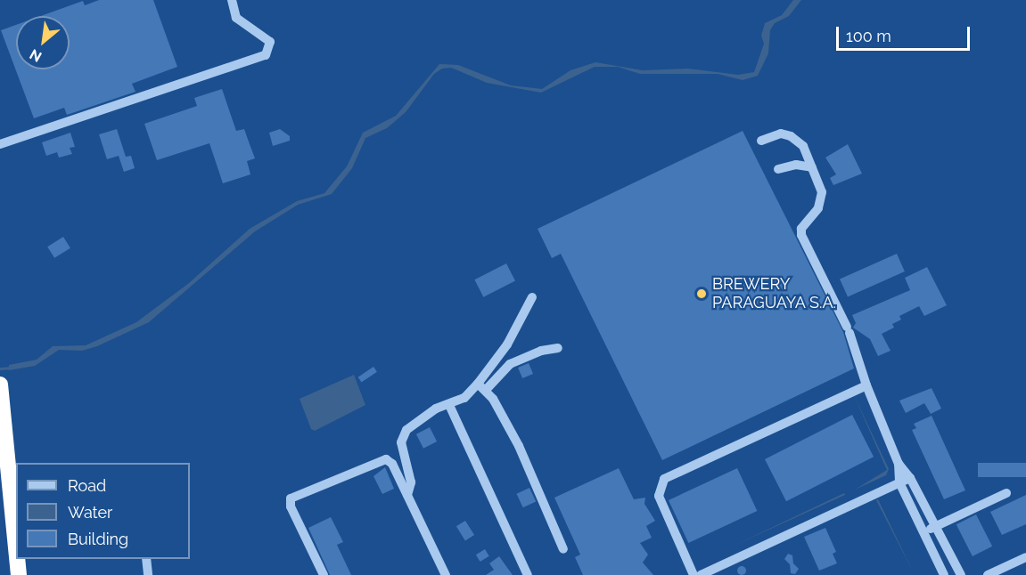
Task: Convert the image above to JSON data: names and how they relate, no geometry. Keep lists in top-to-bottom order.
{
  "places": ["BREWERY PARAGUAYA S.A."],
  "legend": ["Road", "Water", "Building"],
  "scale_bar": "100 m",
  "north": "bottom left"
}
